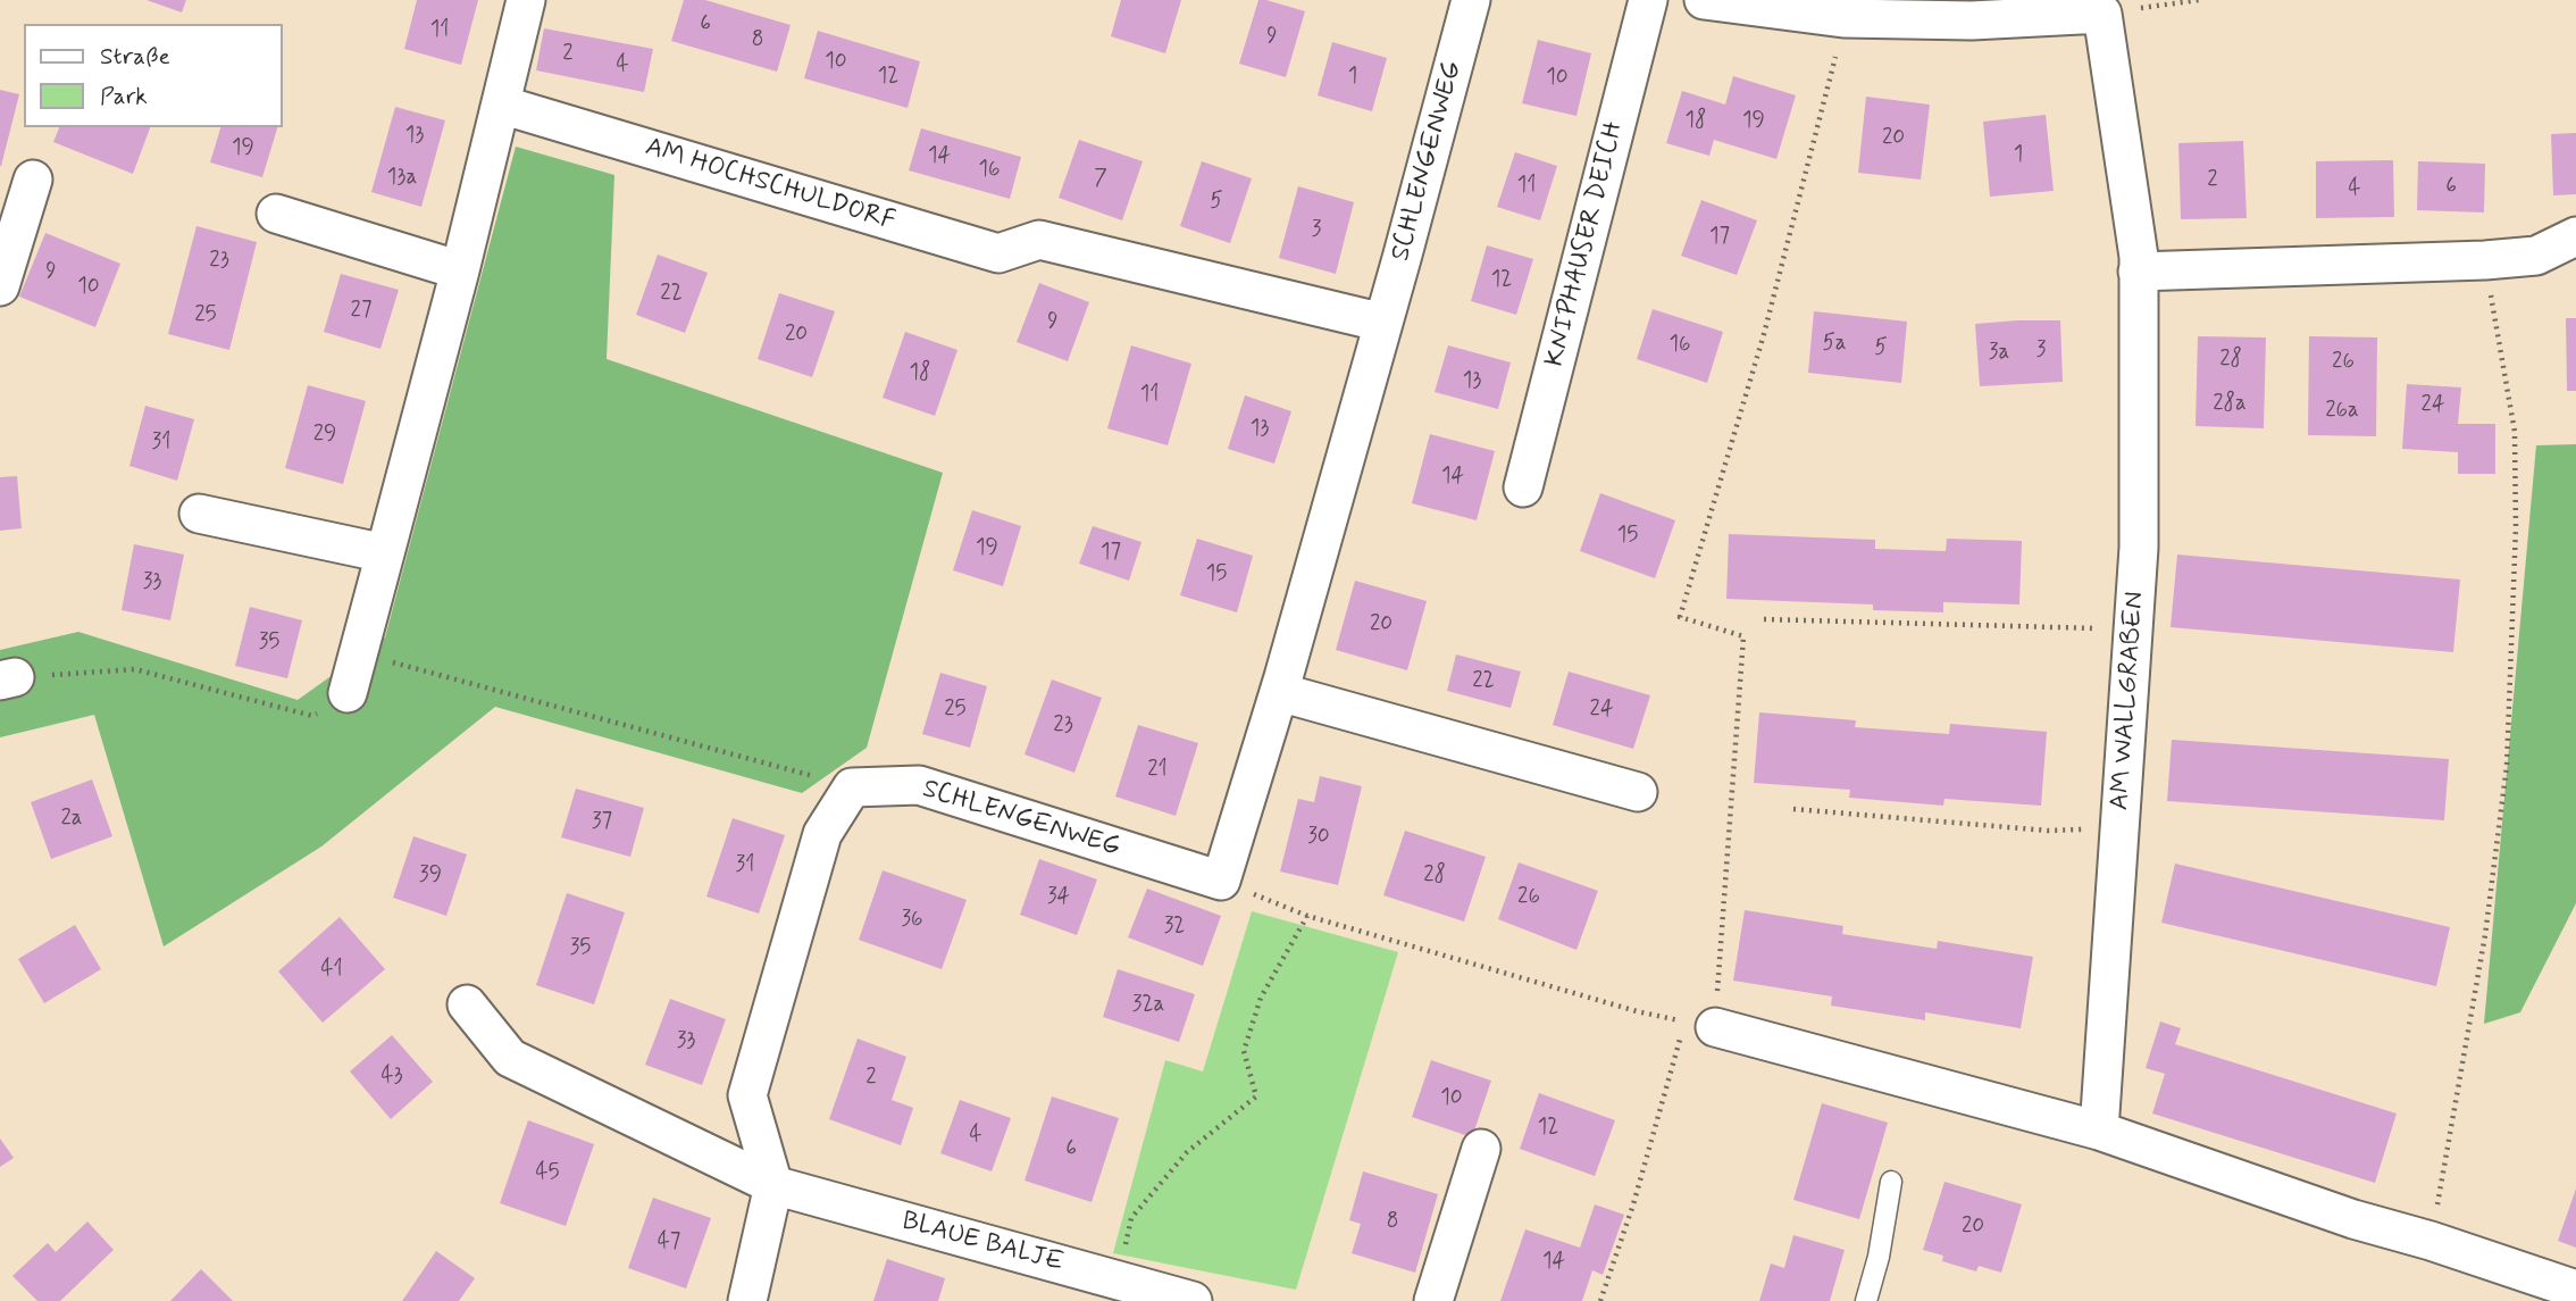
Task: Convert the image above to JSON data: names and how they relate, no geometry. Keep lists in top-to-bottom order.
{
  "streets": {
    "street": [
      "SCHLENGENWEG",
      "AM HOCHSCHULDORF",
      "KNIPHAUSER DEICH",
      "AM WALLGRABEN",
      "BLAUE BALJE"
    ]
  },
  "crossings": [
    ["SCHLENGENWEG", "AM HOCHSCHULDORF"]
  ],
  "house_numbers": [
    "6",
    "11",
    "9",
    "8",
    "2",
    "10",
    "4",
    "12",
    "1",
    "10",
    "18",
    "19",
    "13",
    "20",
    "19",
    "1",
    "14",
    "16",
    "13a",
    "7",
    "2",
    "11",
    "6",
    "4",
    "5",
    "3",
    "17",
    "23",
    "9",
    "12",
    "10",
    "22",
    "27",
    "25",
    "9",
    "20",
    "5a",
    "16",
    "5",
    "3",
    "3a",
    "28",
    "26",
    "18",
    "13",
    "11",
    "28a",
    "24",
    "26a",
    "13",
    "29",
    "31",
    "14",
    "15",
    "19",
    "17",
    "15",
    "33",
    "20",
    "35",
    "22",
    "25",
    "24",
    "23",
    "21",
    "2a",
    "37",
    "30",
    "31",
    "39",
    "28",
    "34",
    "26",
    "36",
    "32",
    "35",
    "41",
    "32a",
    "33",
    "43",
    "2",
    "10",
    "12",
    "4",
    "6",
    "45",
    "8",
    "20",
    "47",
    "14"
  ],
  "legend": ["Straße", "Park"]
}
